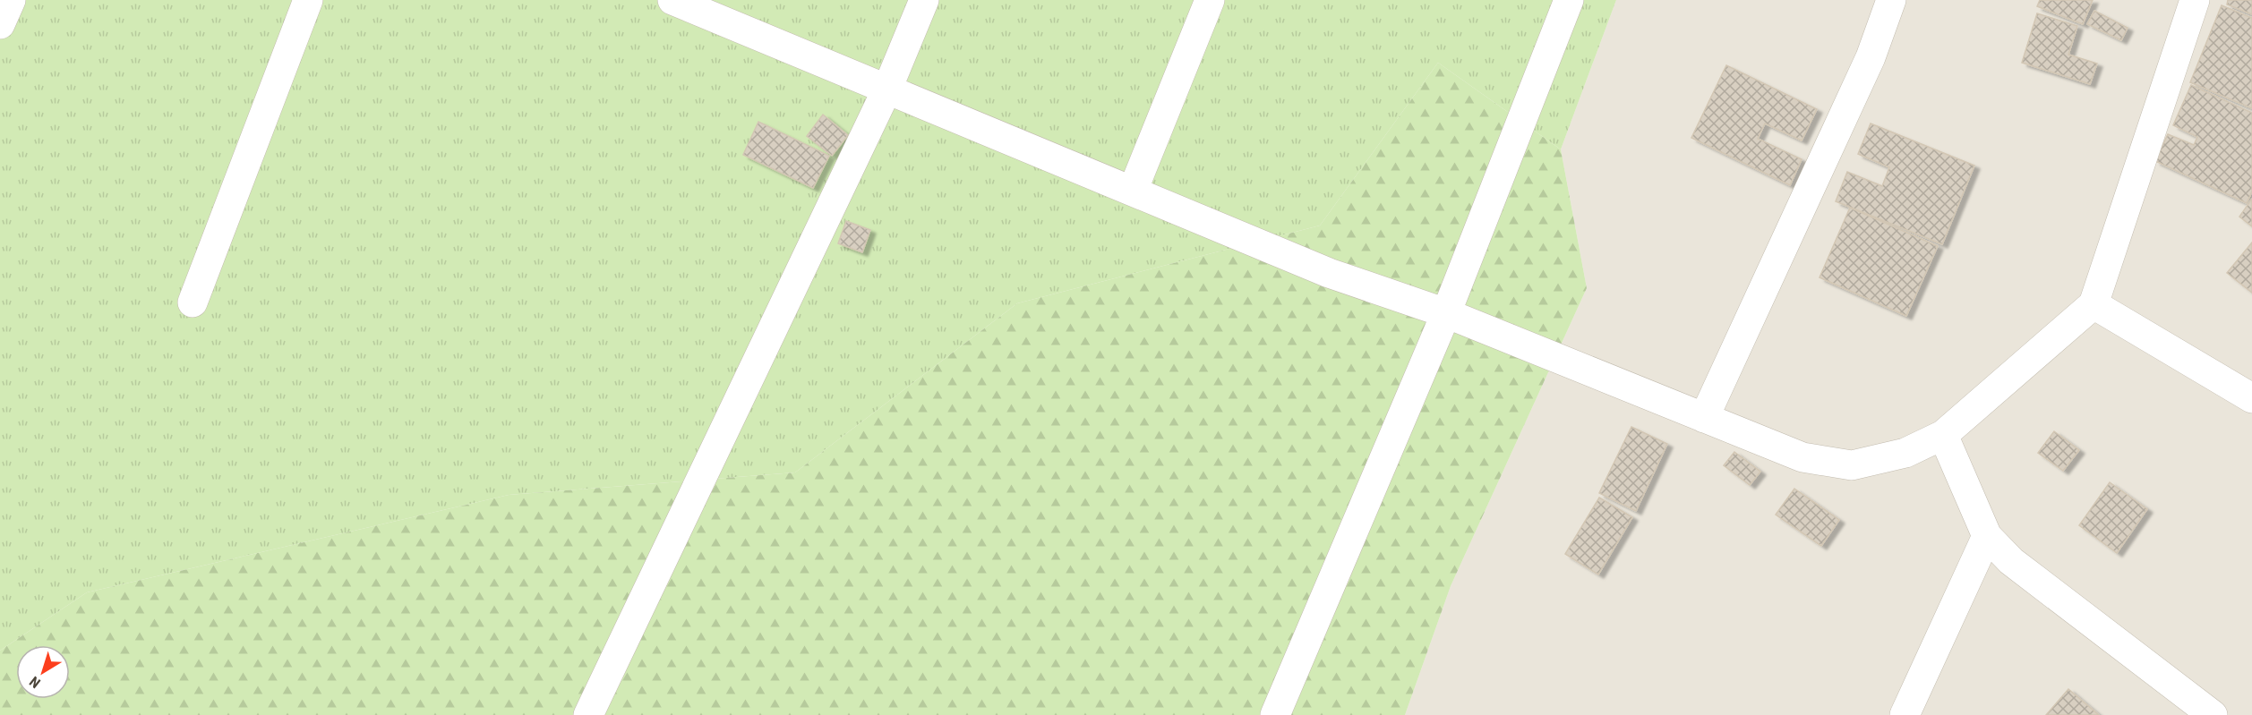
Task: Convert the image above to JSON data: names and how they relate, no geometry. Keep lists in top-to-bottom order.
{
  "north": "bottom left"
}
